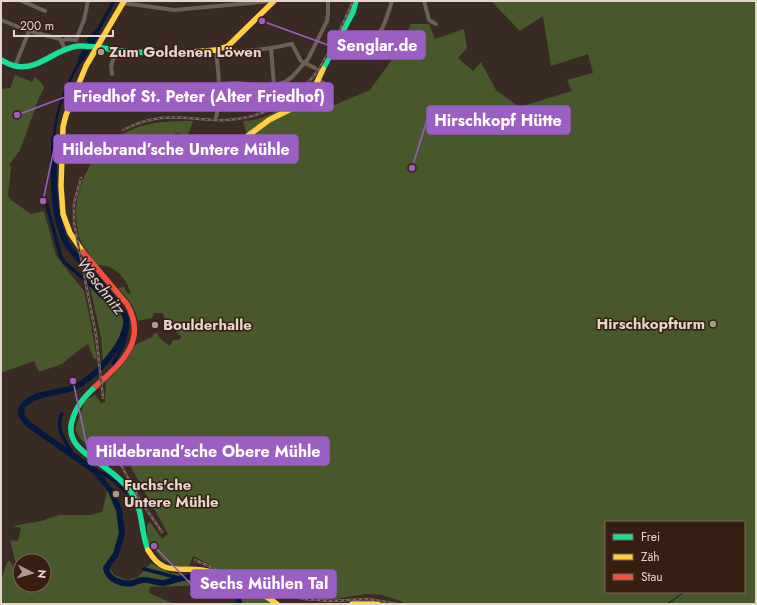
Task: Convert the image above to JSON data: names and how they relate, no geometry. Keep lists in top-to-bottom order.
{
  "water": ["Weschnitz"],
  "places": [
    "Senglar.de",
    "Zum Goldenen Löwen",
    "Friedhof St. Peter (Alter Friedhof)",
    "Hirschkopf Hütte",
    "Hildebrand’sche Untere Mühle",
    "Hirschkopfturm",
    "Boulderhalle",
    "Hildebrand’sche Obere Mühle",
    "Fuchs'che Untere Mühle",
    "Sechs Mühlen Tal"
  ],
  "legend": ["Frei", "Zäh", "Stau"],
  "scale_bar": "200 m",
  "north": "right"
}
